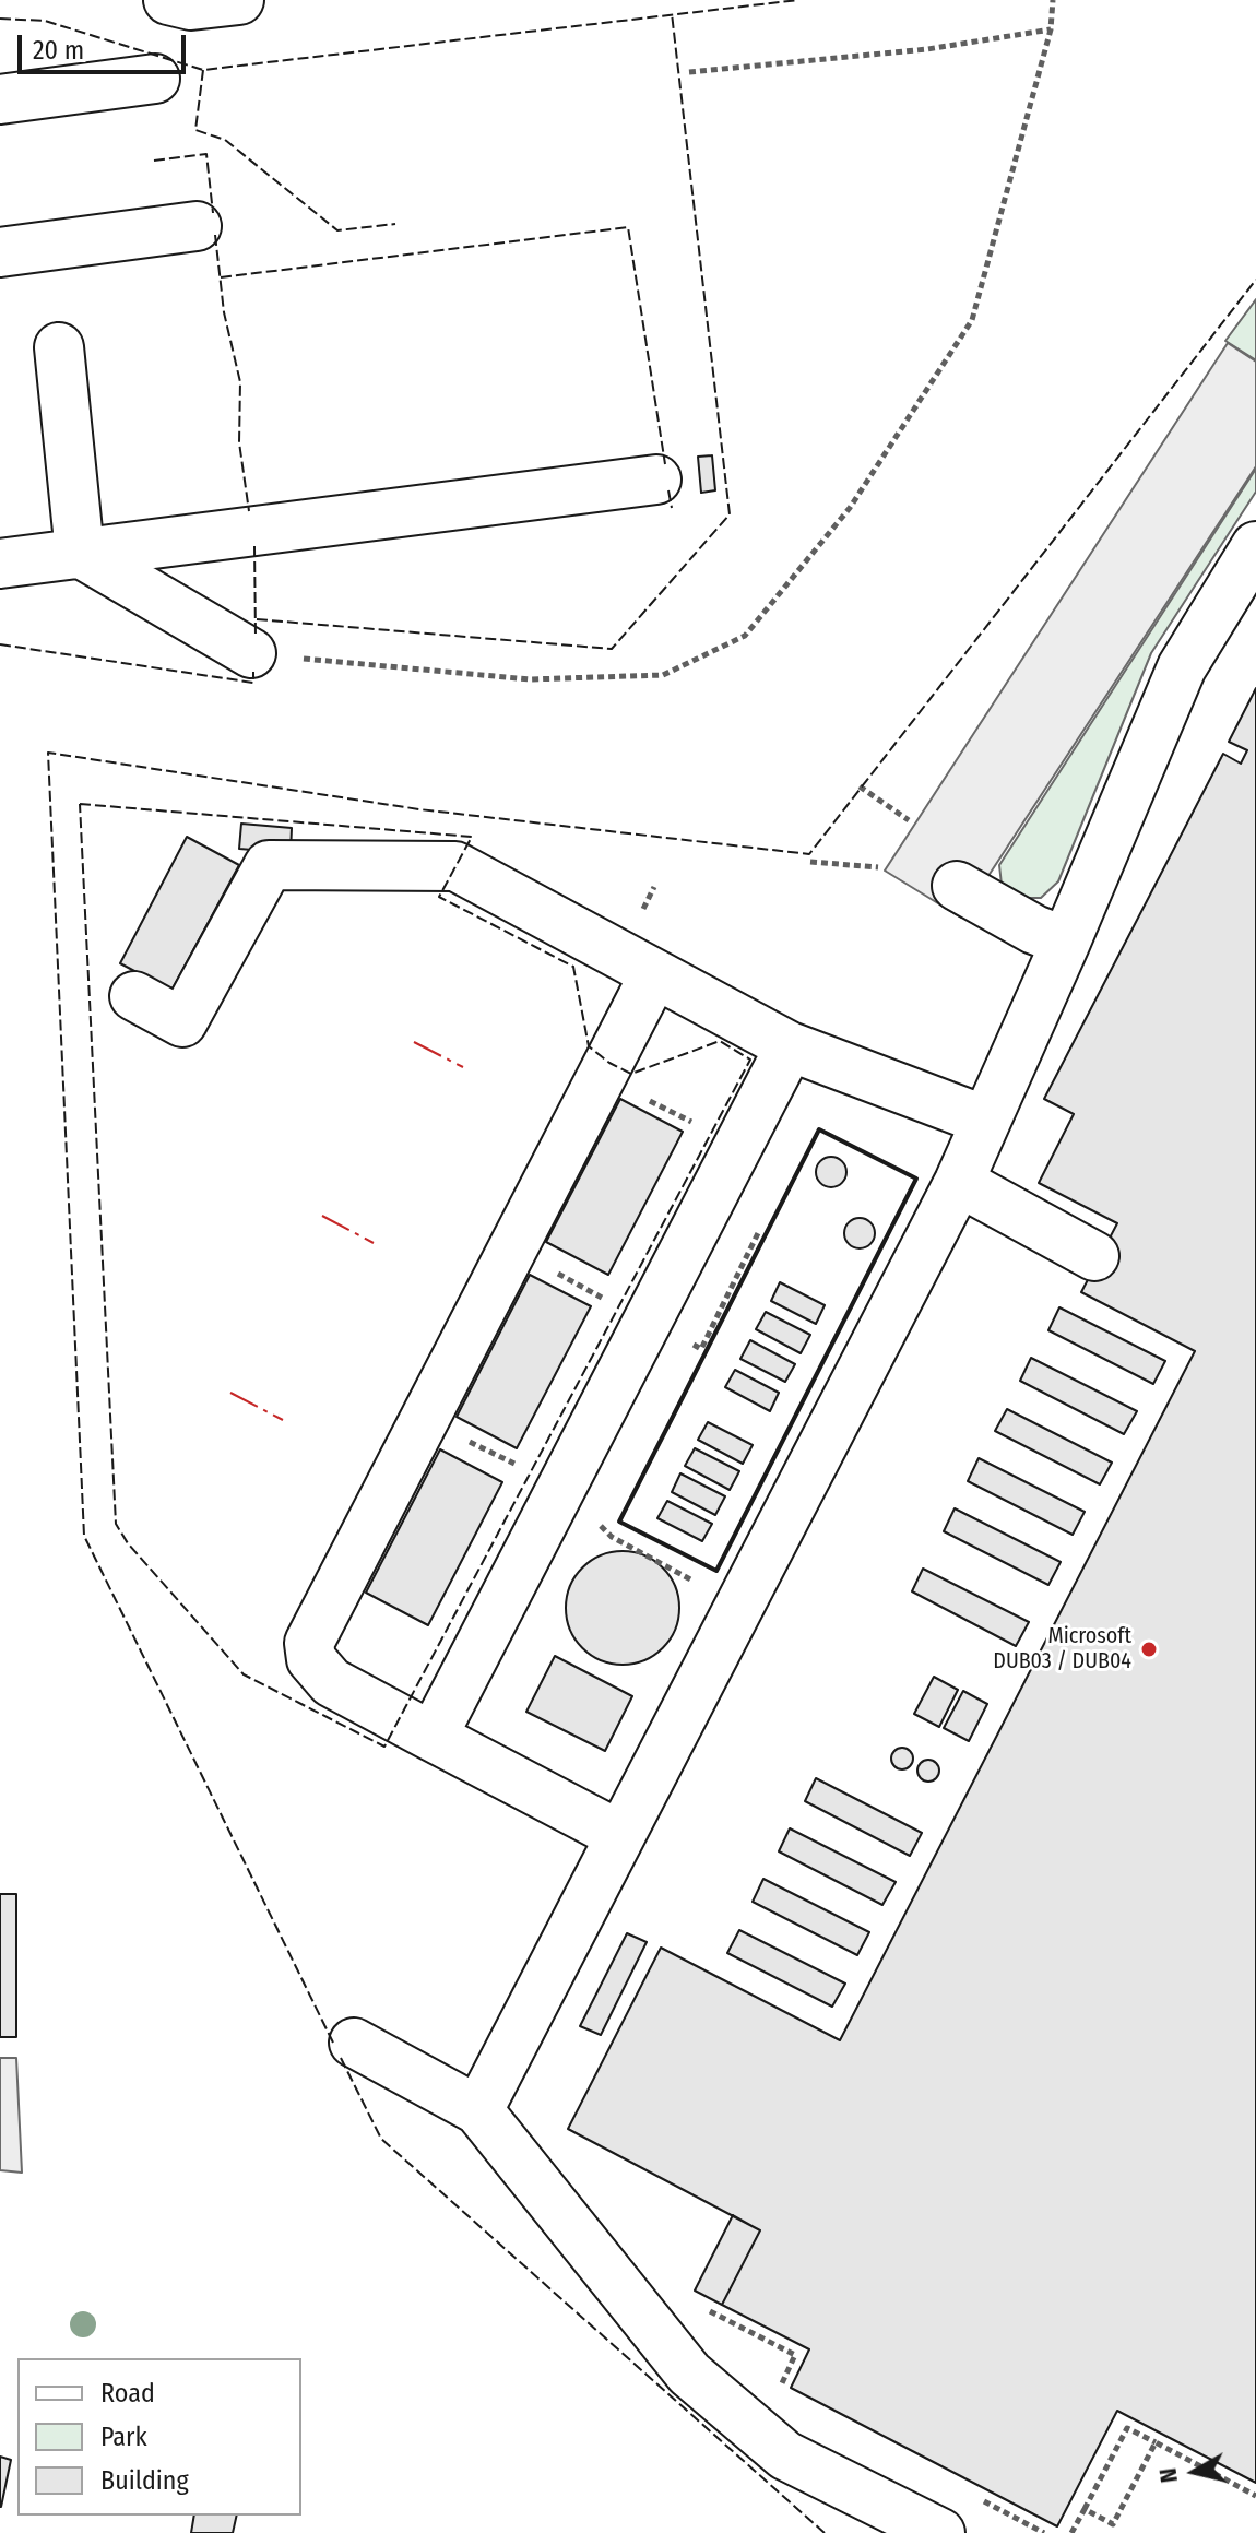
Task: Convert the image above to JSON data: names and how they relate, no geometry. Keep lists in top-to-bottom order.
{
  "places": ["Microsoft DUB03 / DUB04"],
  "legend": ["Road", "Park", "Building"],
  "scale_bar": "20 m",
  "north": "left"
}
